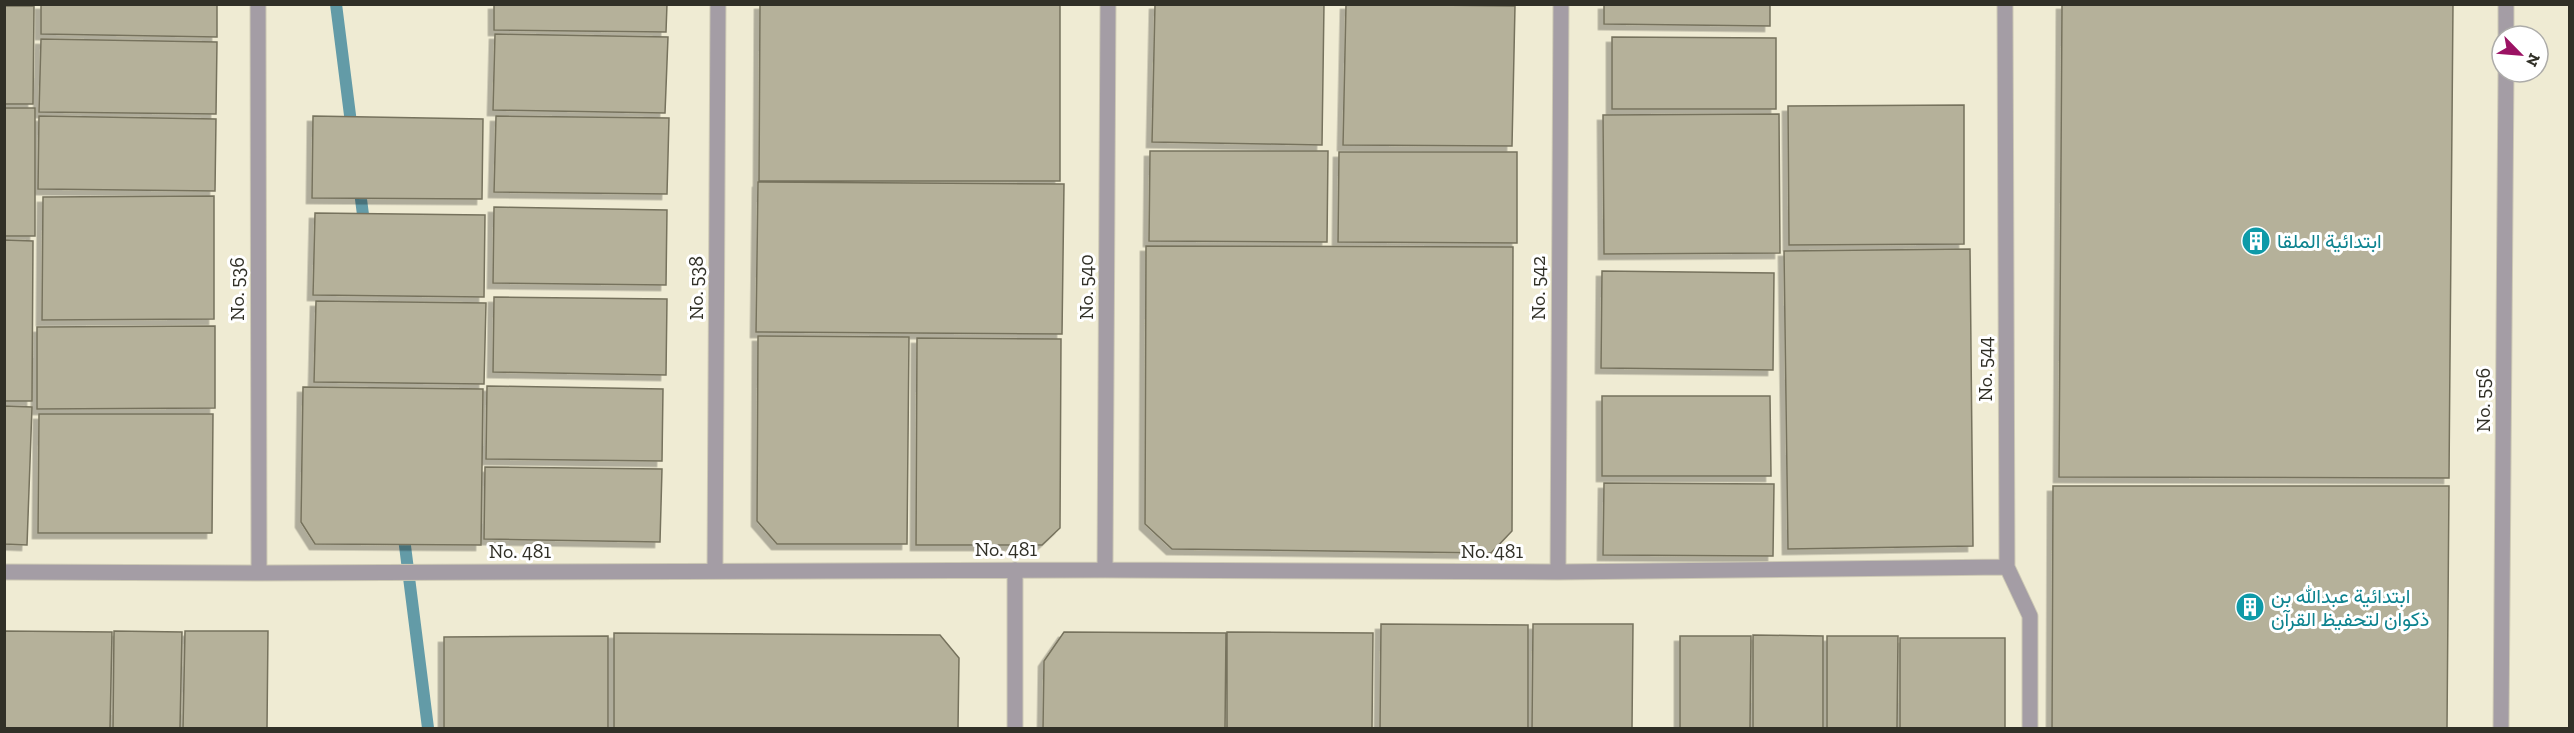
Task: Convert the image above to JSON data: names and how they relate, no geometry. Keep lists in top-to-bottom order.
{
  "streets": {
    "street": [
      "No. 540",
      "No. 538",
      "No. 542",
      "No. 536",
      "No. 544",
      "No. 556",
      "No. 481"
    ]
  },
  "crossings": [
    ["No. 540", "No. 481"],
    ["No. 538", "No. 481"],
    ["No. 542", "No. 481"],
    ["No. 536", "No. 481"],
    ["No. 544", "No. 481"]
  ],
  "places": {
    "building": ["ابتدائية الملقا", "ابتدائية عبدالله بن ذكوان لتحفيظ القرآن"]
  },
  "north": "bottom right"
}
